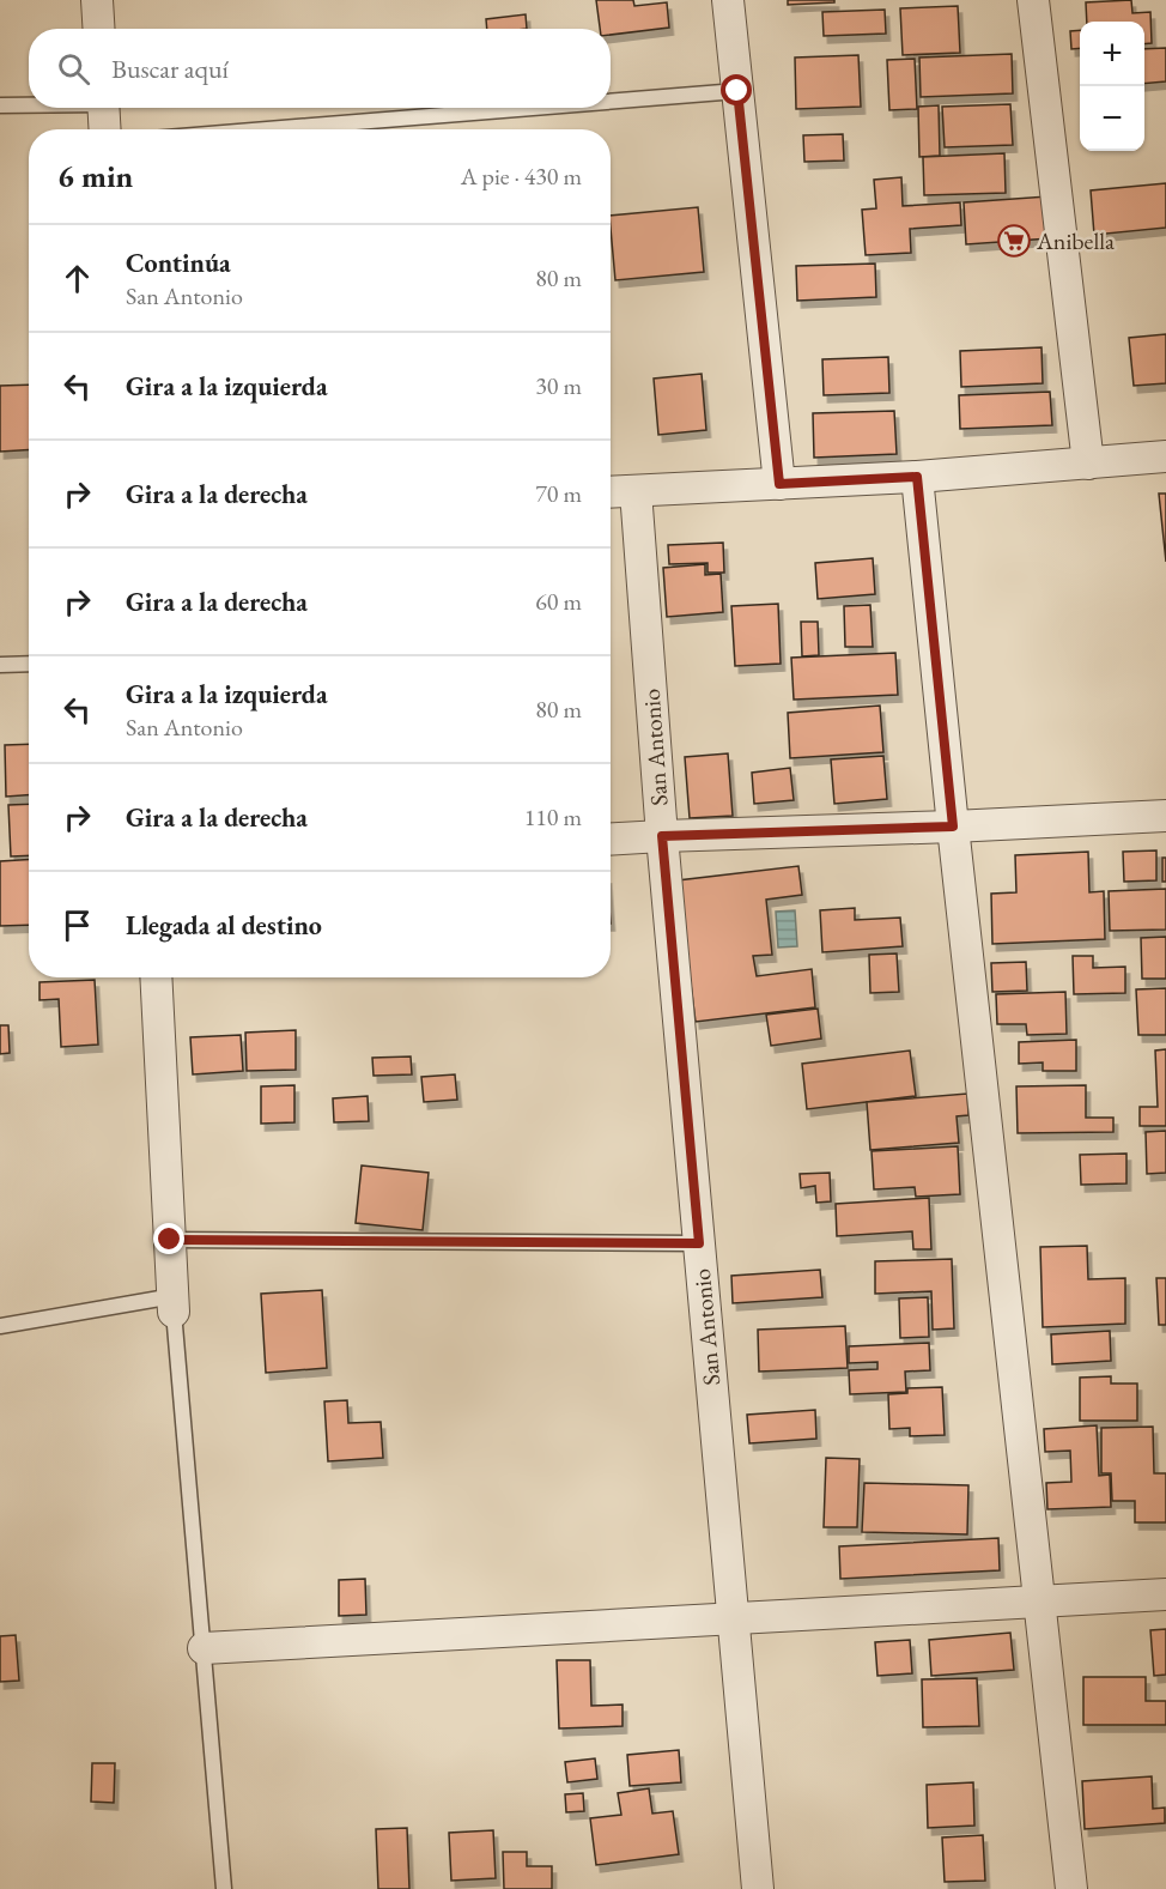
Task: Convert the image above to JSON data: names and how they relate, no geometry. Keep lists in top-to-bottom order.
{
  "streets": {
    "street": ["San Antonio"]
  },
  "places": {
    "supermarket": ["Anibella"]
  },
  "page": {
    "map_buttons": ["+", "−"],
    "search": "Buscar aquí",
    "heading": ["6 min", "A pie · 430 m"],
    "list": [
      ["Continúa", "San Antonio", "80 m"],
      ["Gira a la izquierda", "30 m"],
      ["Gira a la derecha", "70 m"],
      ["Gira a la derecha", "60 m"],
      ["Gira a la izquierda", "San Antonio", "80 m"],
      ["Gira a la derecha", "110 m"],
      "Llegada al destino"
    ]
  }
}
